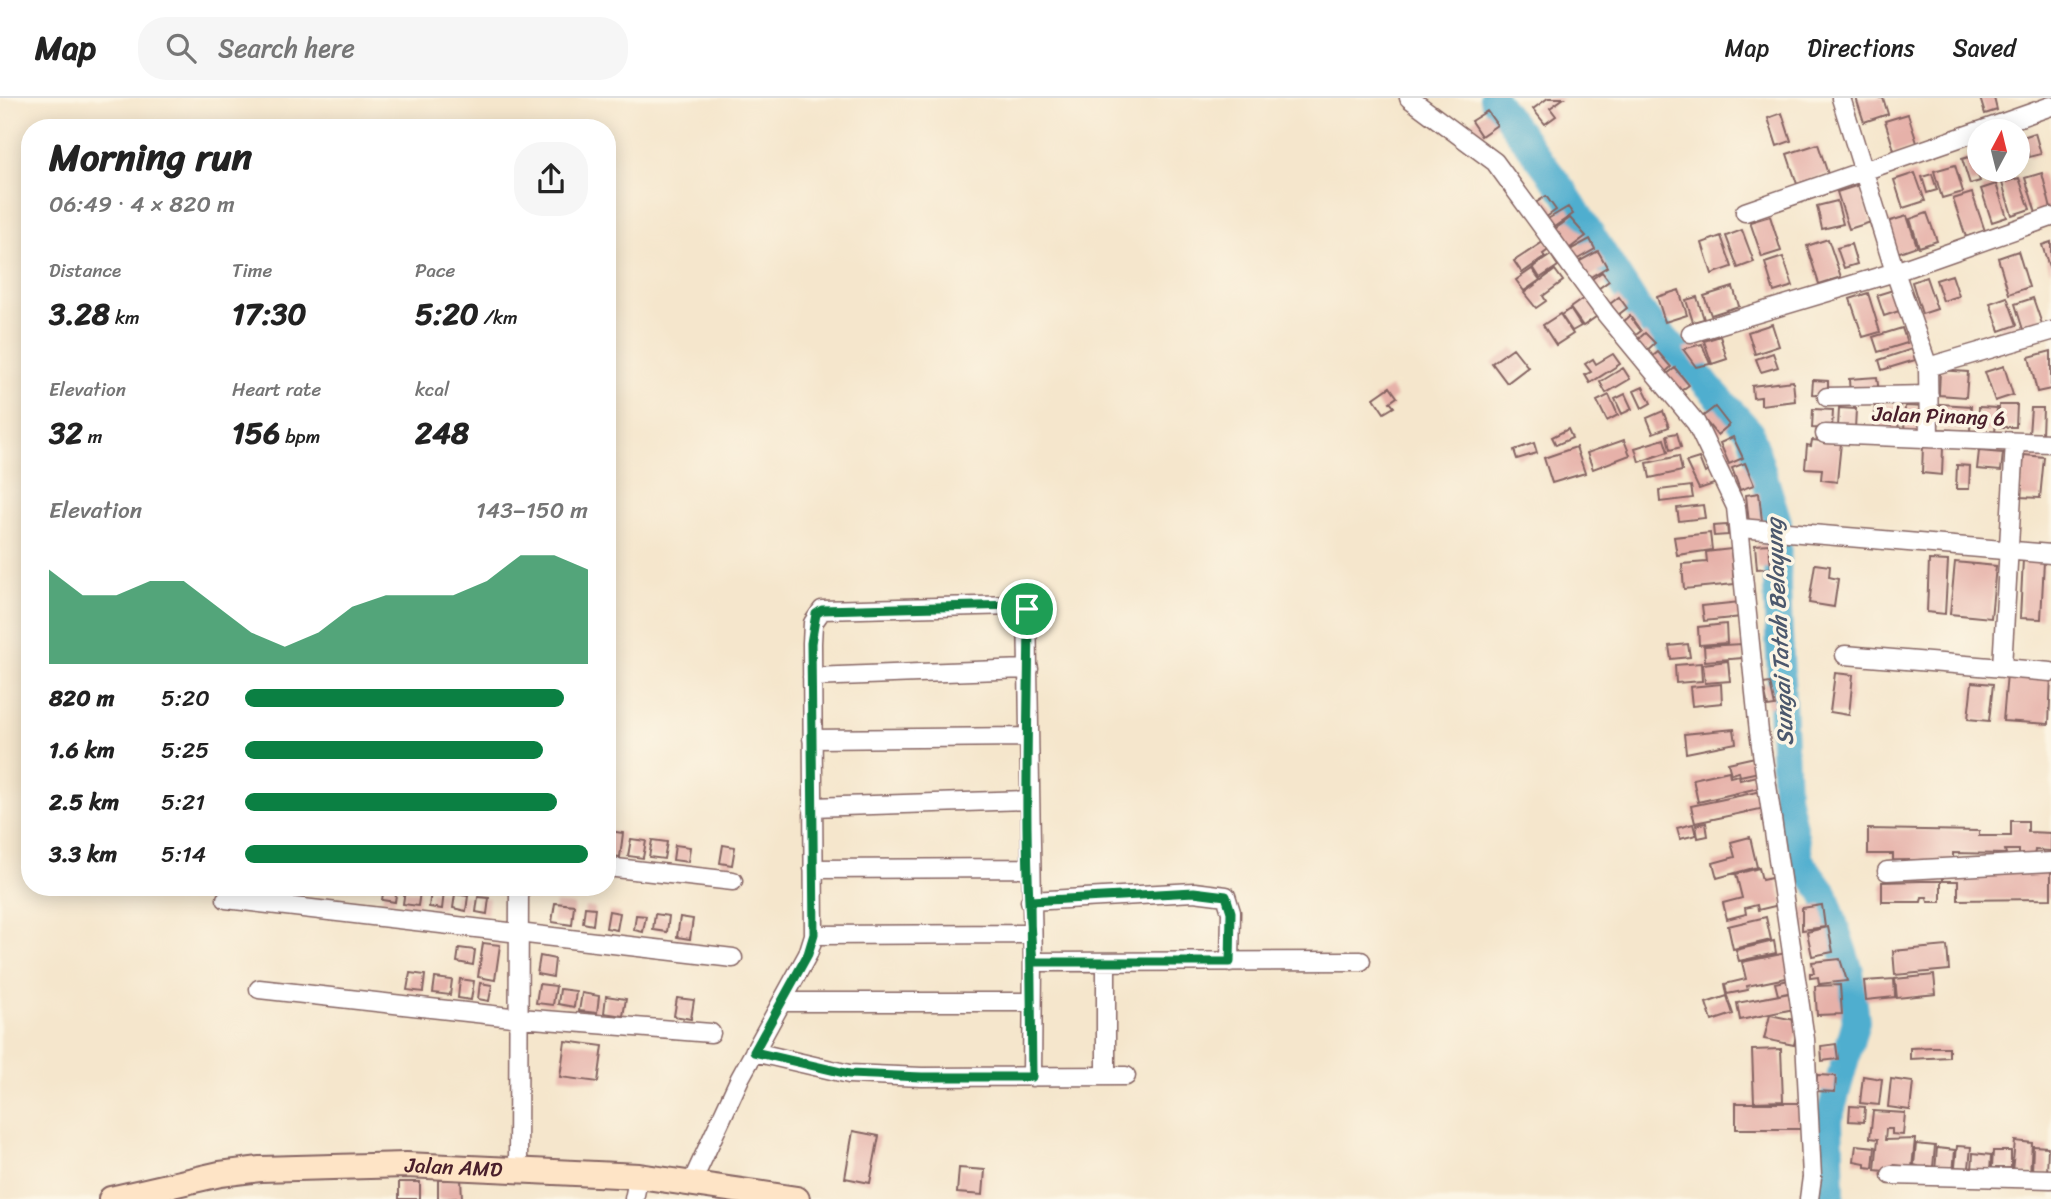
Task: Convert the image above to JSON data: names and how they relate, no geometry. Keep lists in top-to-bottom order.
{
  "streets": {
    "street": ["Jalan Pinang 6", "Jalan AMD"]
  },
  "water": ["Sungai Tatah Belayung"],
  "north": "top",
  "page": {
    "header": "Map",
    "search": "Search here",
    "nav": ["Map", "Directions", "Saved"],
    "heading": ["Morning run", "06:49 · 4 × 820 m"],
    "stats": [
      ["Distance", "3.28 km"],
      ["Time", "17:30"],
      ["Pace", "5:20 /km"],
      ["Elevation", "32 m"],
      ["Heart rate", "156 bpm"],
      ["kcal", "248"]
    ],
    "chart": ["Elevation", "143–150 m"],
    "list": [
      {
        "name": "820 m",
        "note": "5:20"
      },
      {
        "name": "1.6 km",
        "note": "5:25"
      },
      {
        "name": "2.5 km",
        "note": "5:21"
      },
      {
        "name": "3.3 km",
        "note": "5:14"
      }
    ]
  }
}
